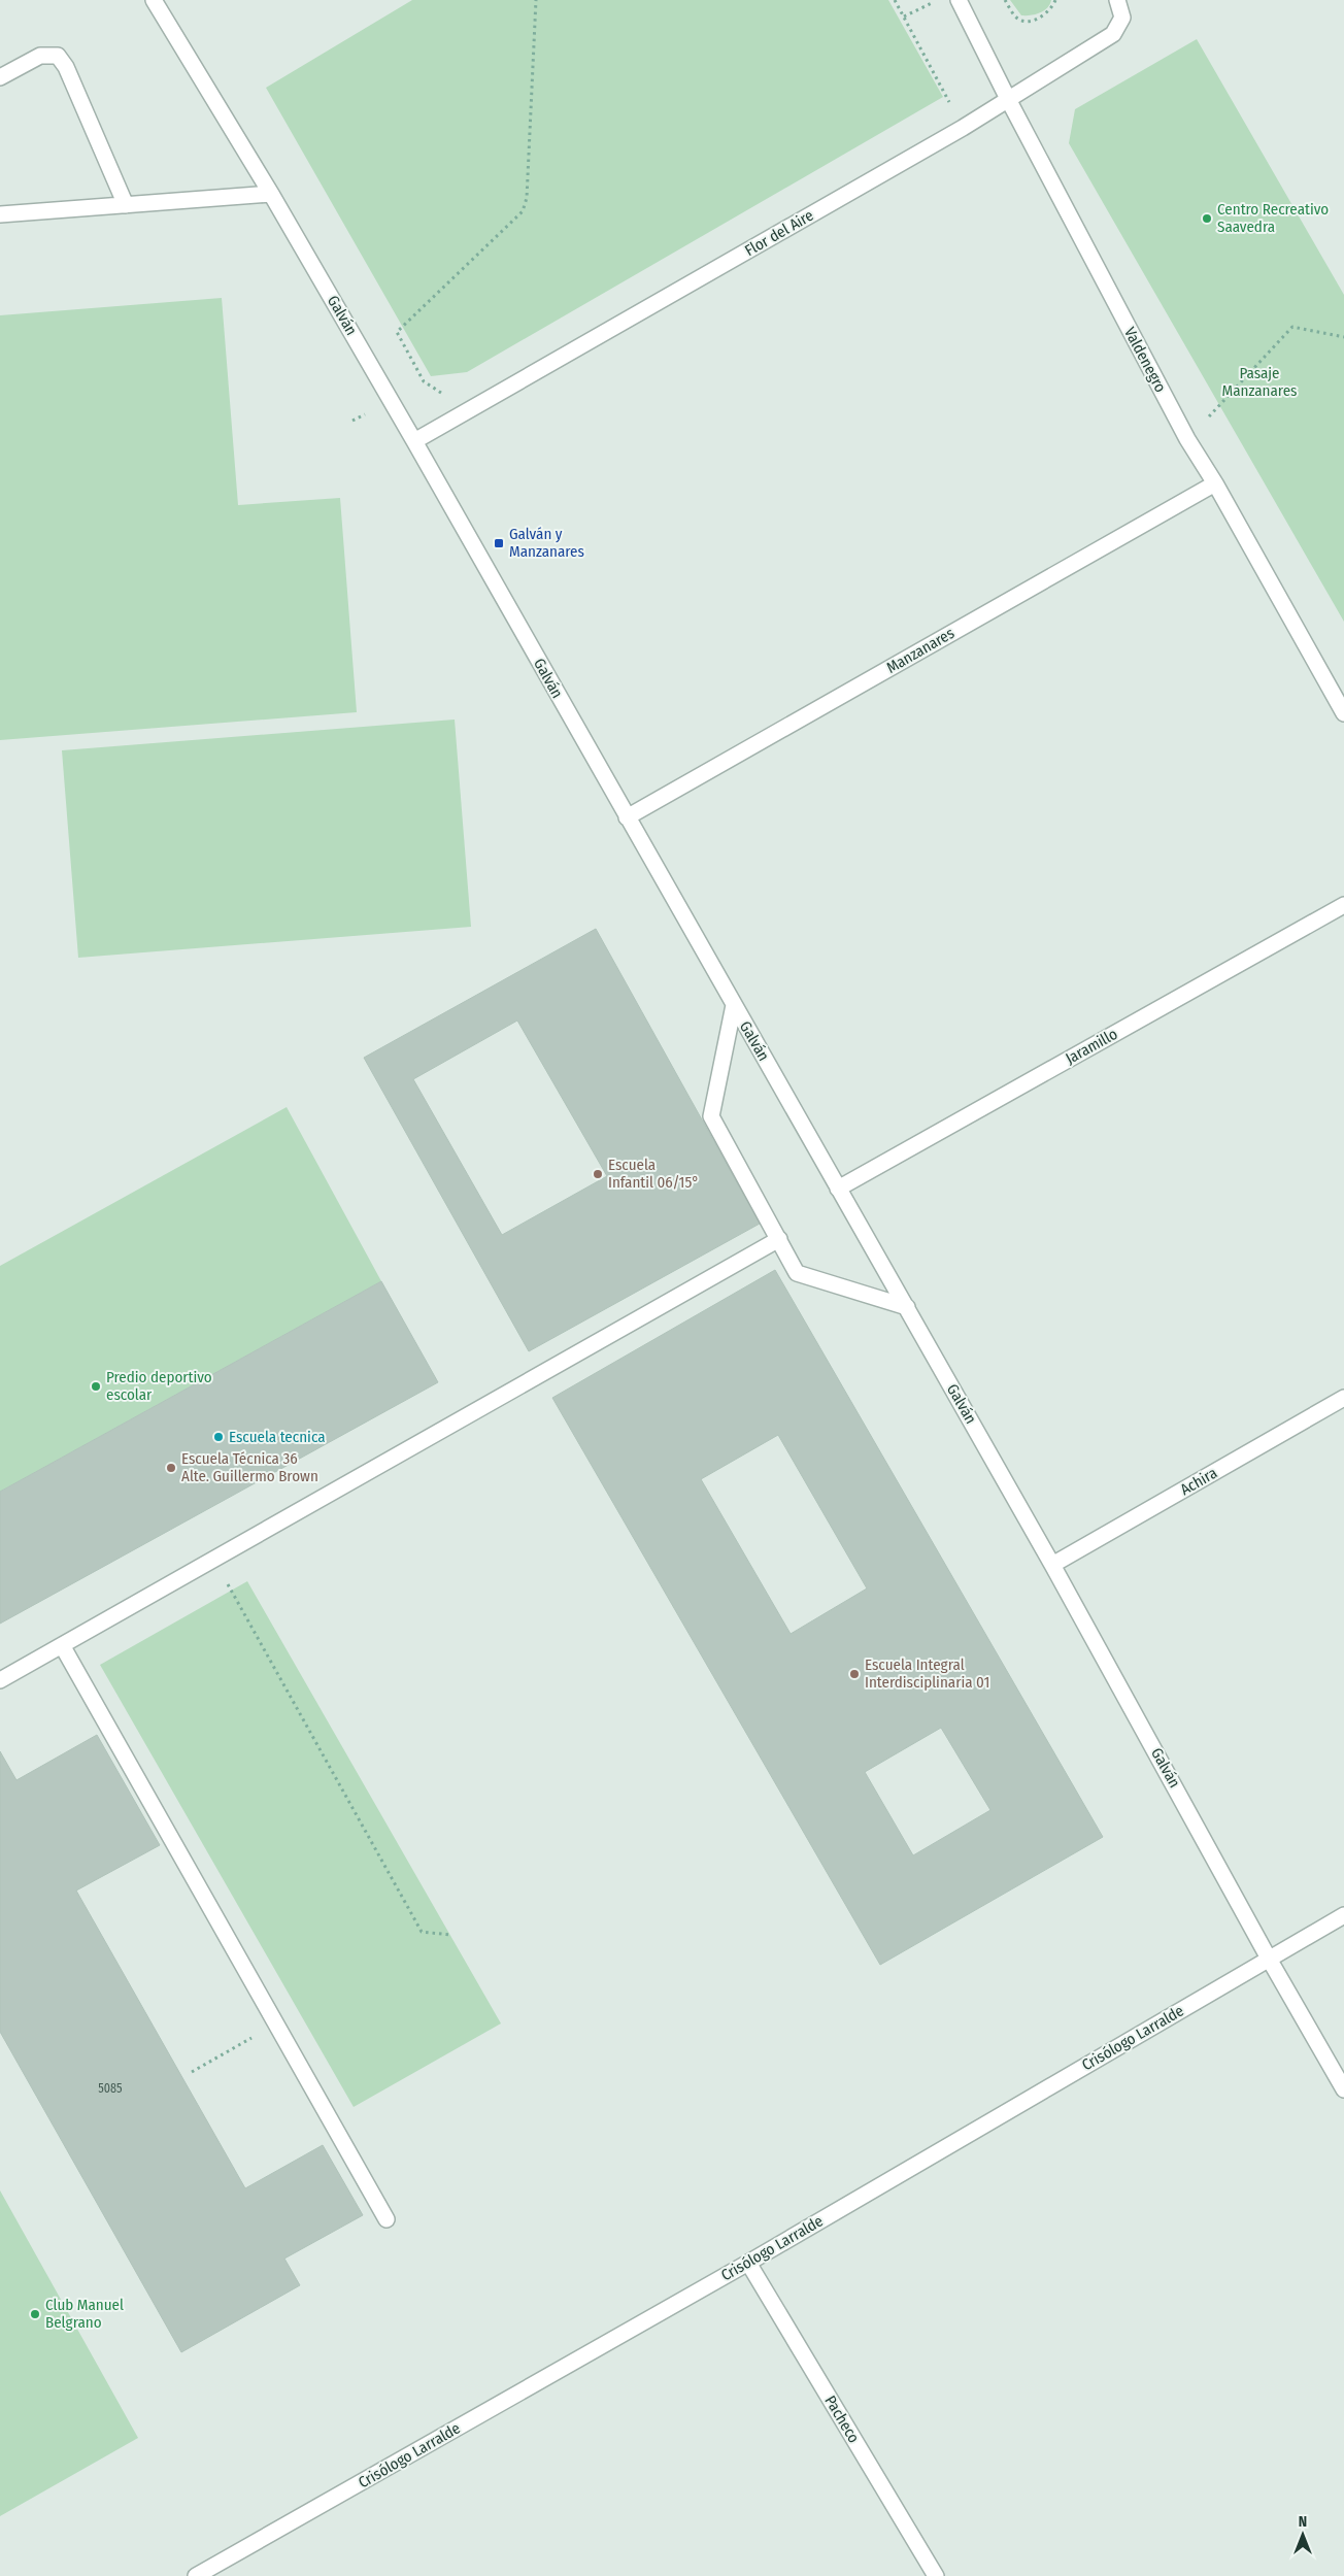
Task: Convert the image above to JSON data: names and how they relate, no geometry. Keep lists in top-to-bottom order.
{
  "streets": {
    "street": [
      "Flor del Aire",
      "Galván",
      "Valdenegro",
      "Manzanares",
      "Jaramillo",
      "Achira",
      "Crisólogo Larralde",
      "Pacheco"
    ]
  },
  "crossings": [
    ["Flor del Aire", "Galván"],
    ["Flor del Aire", "Valdenegro"],
    ["Galván", "Manzanares"],
    ["Galván", "Jaramillo"],
    ["Galván", "Achira"],
    ["Galván", "Crisólogo Larralde"],
    ["Valdenegro", "Manzanares"],
    ["Crisólogo Larralde", "Pacheco"]
  ],
  "parks": ["Pasaje Manzanares"],
  "places": {
    "other": [
      "Centro Recreativo Saavedra",
      "Escuela Infantil 06/15°",
      "Predio deportivo escolar",
      "Escuela tecnica",
      "Escuela Técnica 36 Alte. Guillermo Brown",
      "Escuela Integral Interdisciplinaria 01",
      "Club Manuel Belgrano"
    ],
    "transit": ["Galván y Manzanares"]
  },
  "house_numbers": ["5085"],
  "north": "top"
}
